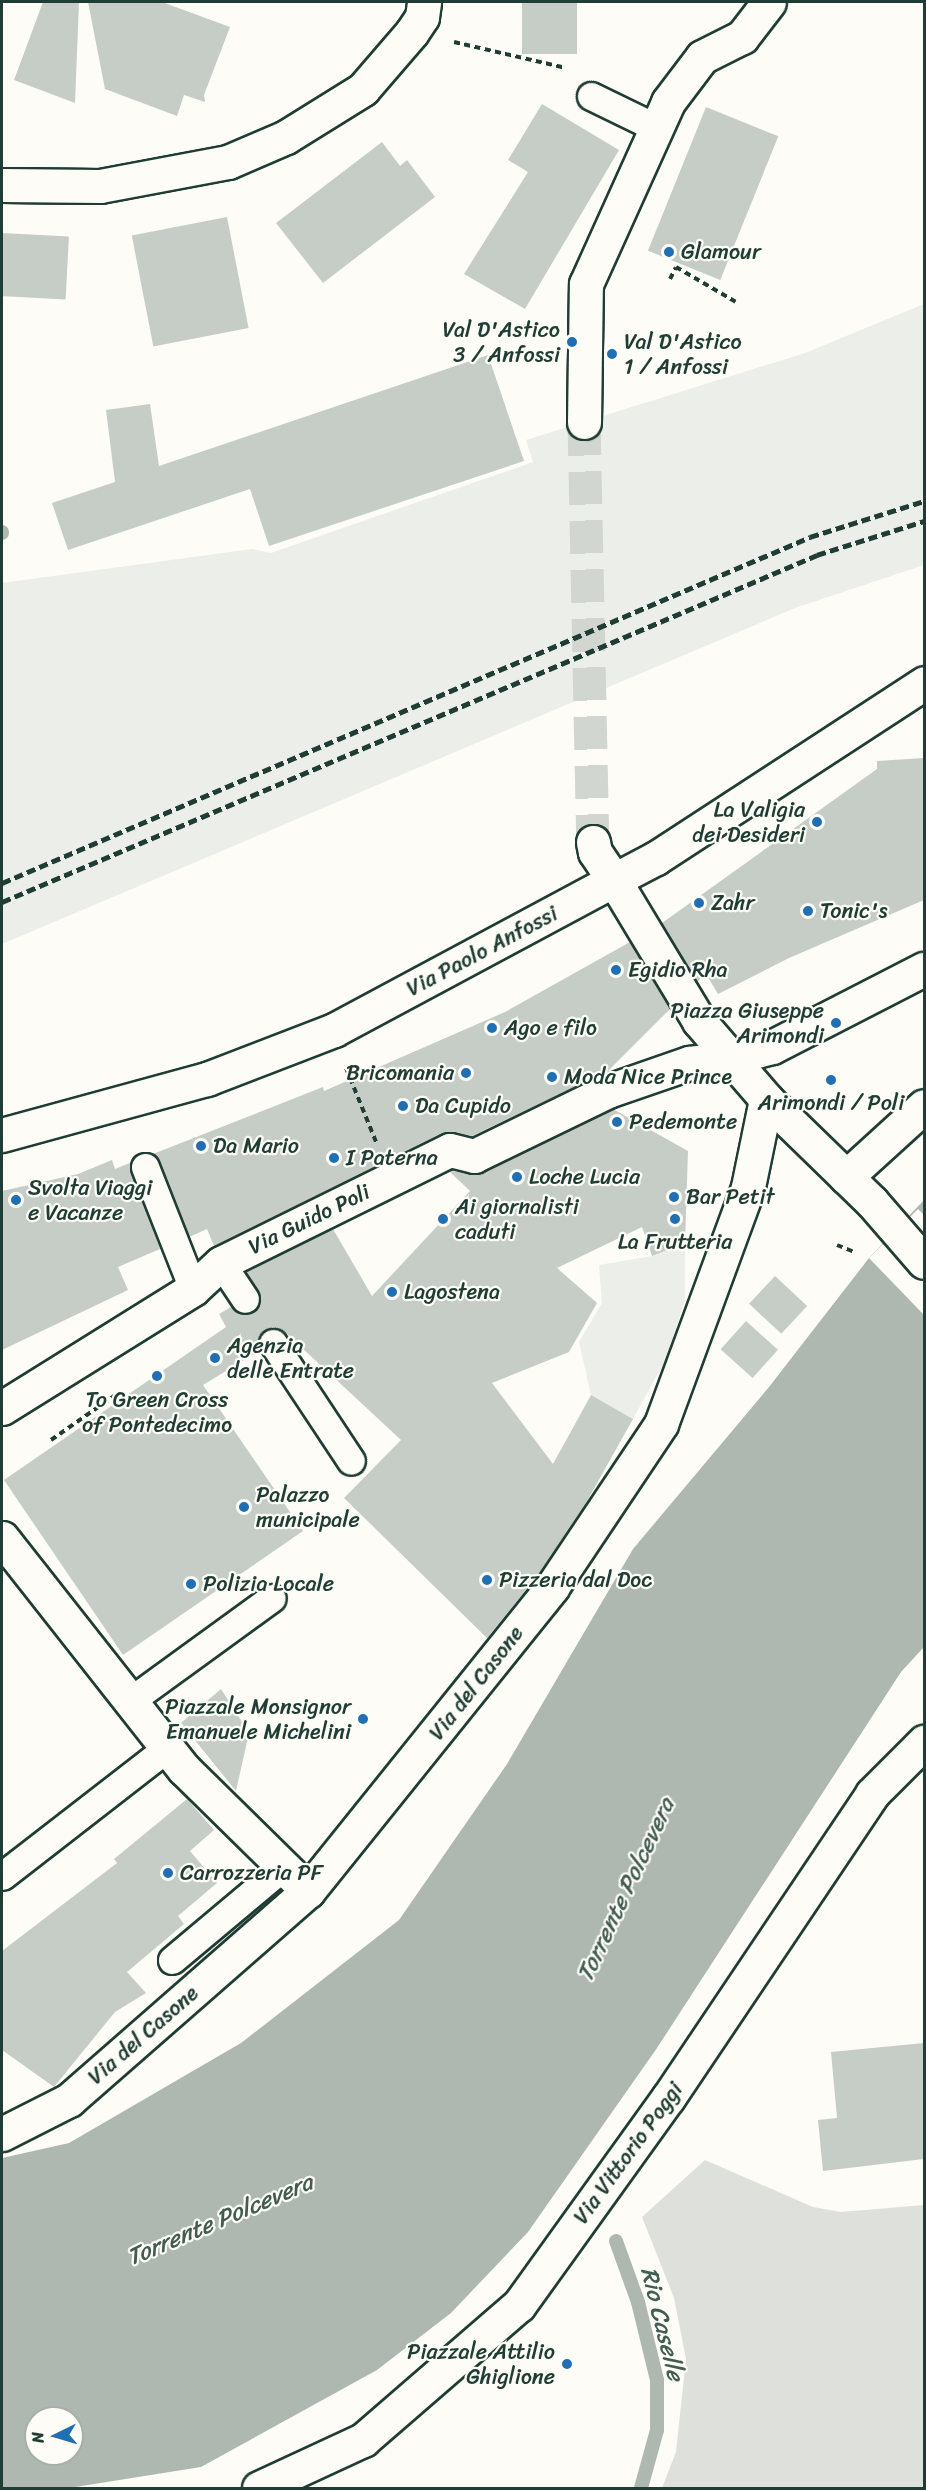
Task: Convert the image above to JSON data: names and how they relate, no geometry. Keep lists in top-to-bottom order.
{
  "streets": {
    "street": [
      "Via Paolo Anfossi",
      "Via Guido Poli",
      "Via del Casone",
      "Via Vittorio Poggi"
    ]
  },
  "water": ["Torrente Polcevera", "Rio Caselle"],
  "places": [
    "Glamour",
    "Val D'Astico 3 / Anfossi",
    "Val D'Astico 1 / Anfossi",
    "La Valigia dei Desideri",
    "Zahr",
    "Tonic's",
    "Egidio Rha",
    "Piazza Giuseppe Arimondi",
    "Ago e filo",
    "Bricomania",
    "Moda Nice Prince",
    "Arimondi / Poli",
    "Da Cupido",
    "Pedemonte",
    "Da Mario",
    "I Paterna",
    "Loche Lucia",
    "Bar Petit",
    "Svolta Viaggi e Vacanze",
    "Ai giornalisti caduti",
    "La Frutteria",
    "Lagostena",
    "Agenzia delle Entrate",
    "To Green Cross of Pontedecimo",
    "Palazzo municipale",
    "Pizzeria dal Doc",
    "Polizia Locale",
    "Piazzale Monsignor Emanuele Michelini",
    "Carrozzeria PF",
    "Piazzale Attilio Ghiglione"
  ],
  "north": "left"
}
